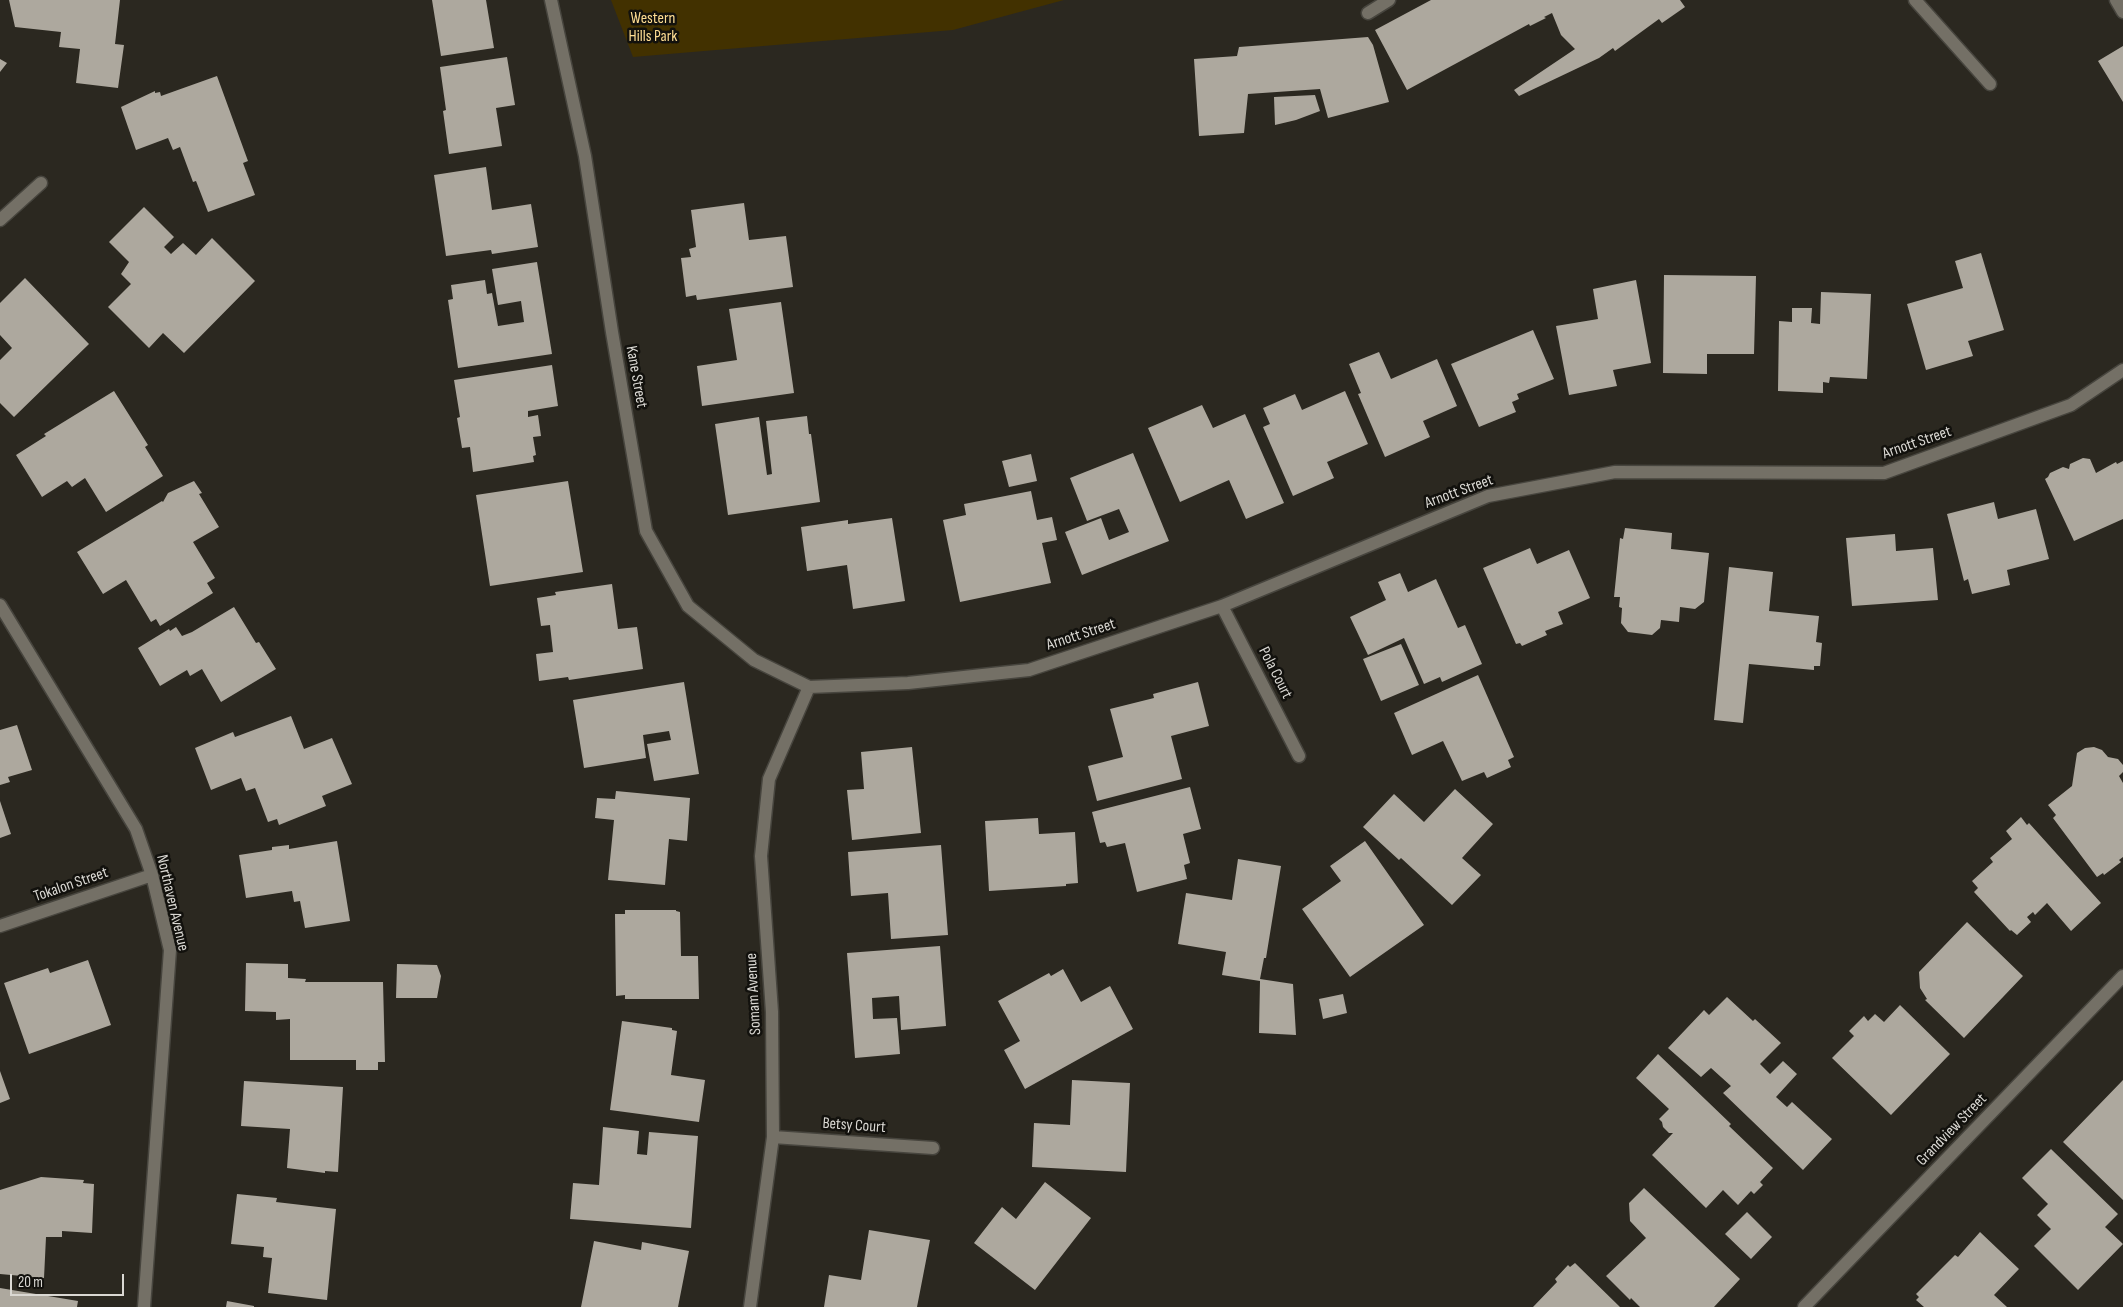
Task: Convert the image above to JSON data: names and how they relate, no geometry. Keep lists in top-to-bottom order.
{
  "streets": {
    "street": [
      "Kane Street",
      "Arnott Street",
      "Pola Court",
      "Tokalon Street",
      "Northaven Avenue",
      "Somam Avenue",
      "Betsy Court",
      "Grandview Street"
    ]
  },
  "crossings": [
    ["Kane Street", "Arnott Street"],
    ["Kane Street", "Somam Avenue"],
    ["Arnott Street", "Pola Court"],
    ["Arnott Street", "Somam Avenue"],
    ["Tokalon Street", "Northaven Avenue"],
    ["Somam Avenue", "Betsy Court"]
  ],
  "parks": ["Western Hills Park"],
  "scale_bar": "20 m"
}
